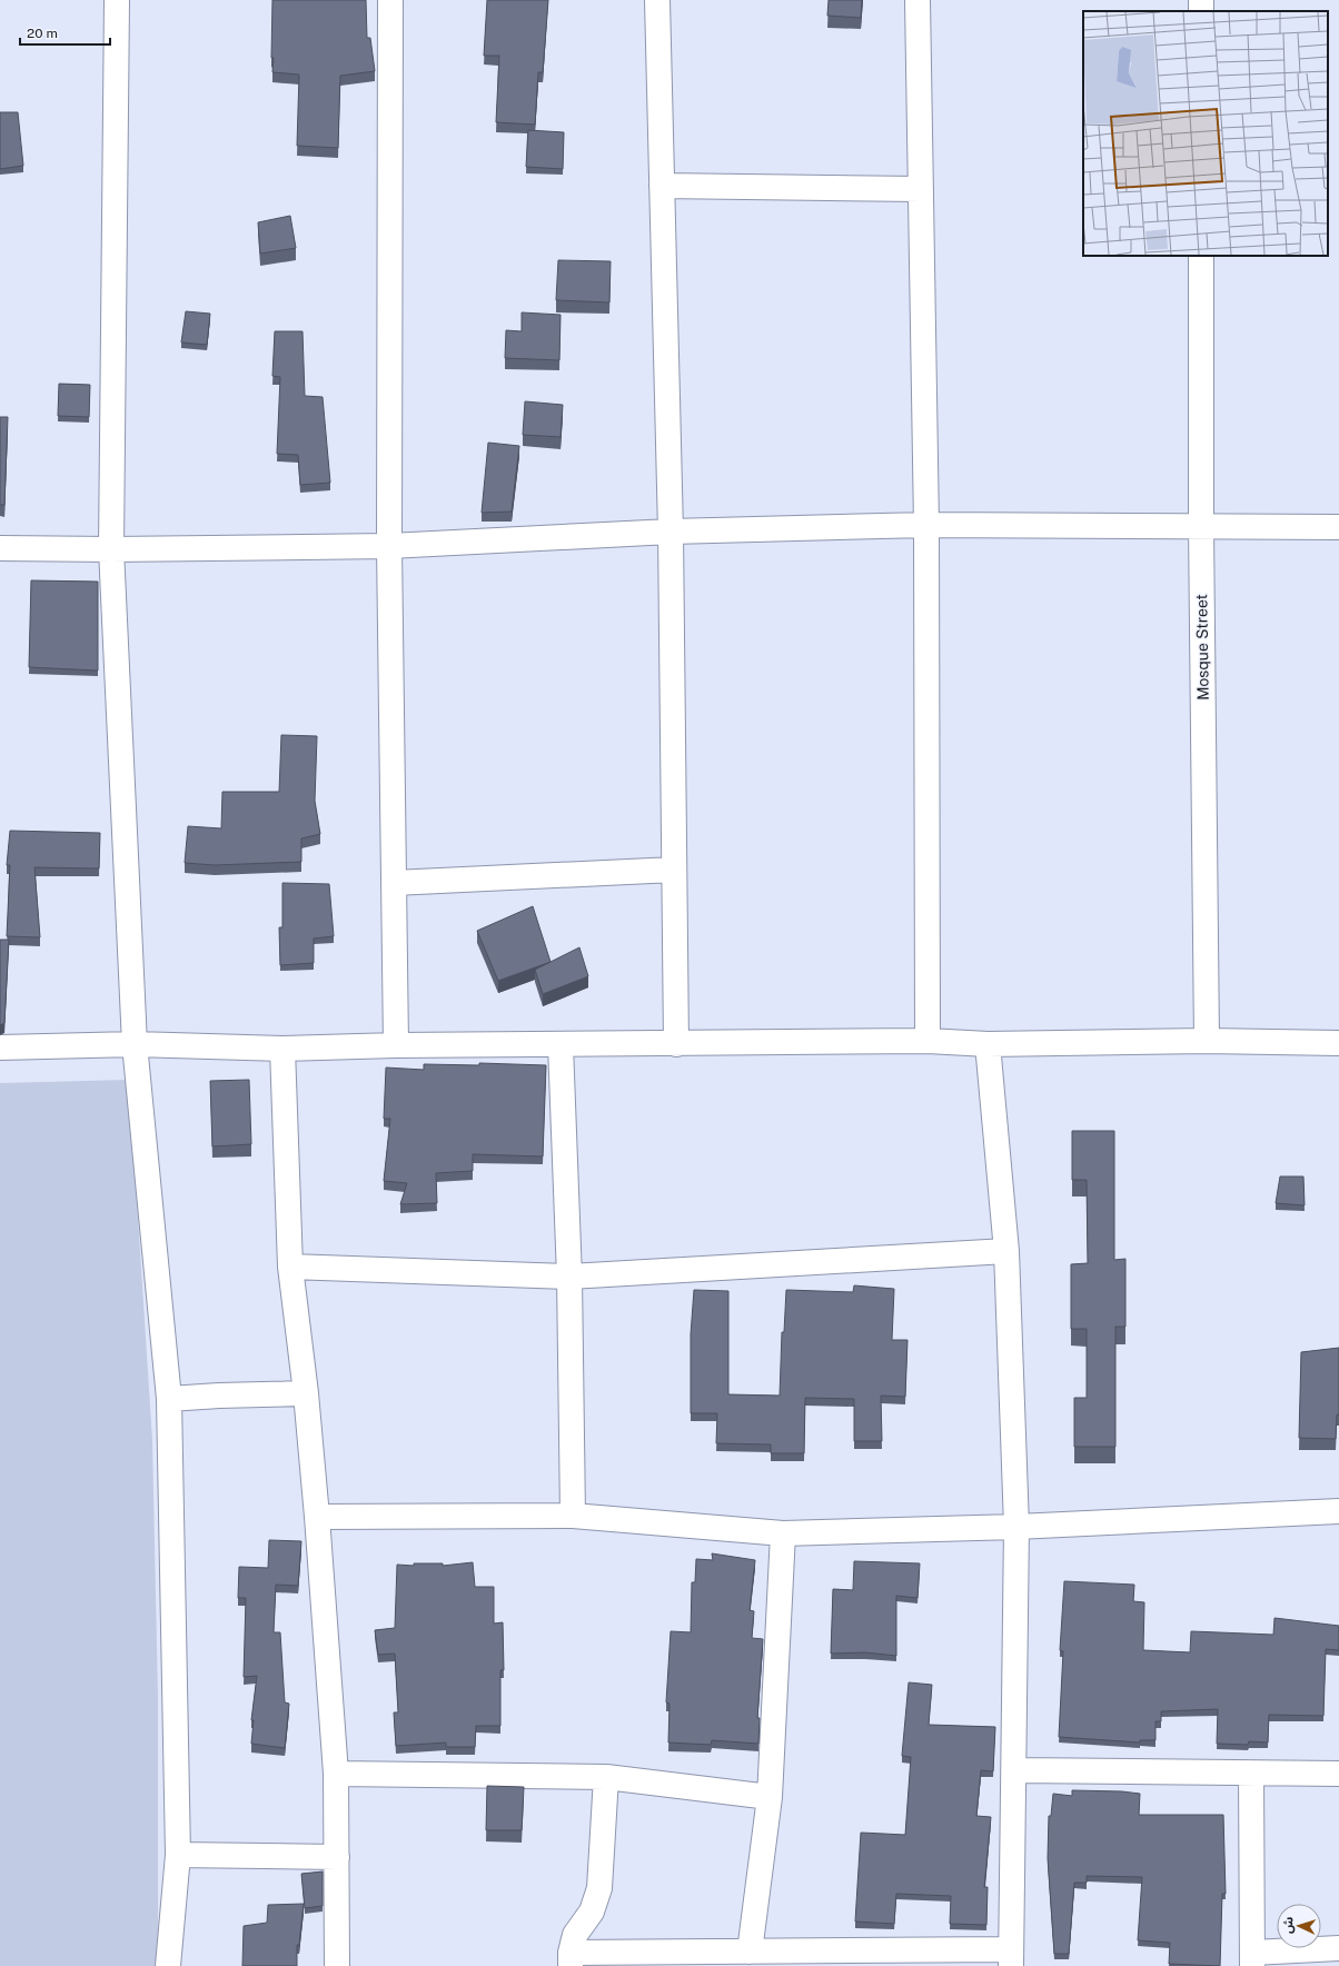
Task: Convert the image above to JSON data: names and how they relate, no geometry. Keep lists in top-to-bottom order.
{
  "streets": {
    "street": ["Mosque Street"]
  },
  "scale_bar": "20 m",
  "north": "left"
}
